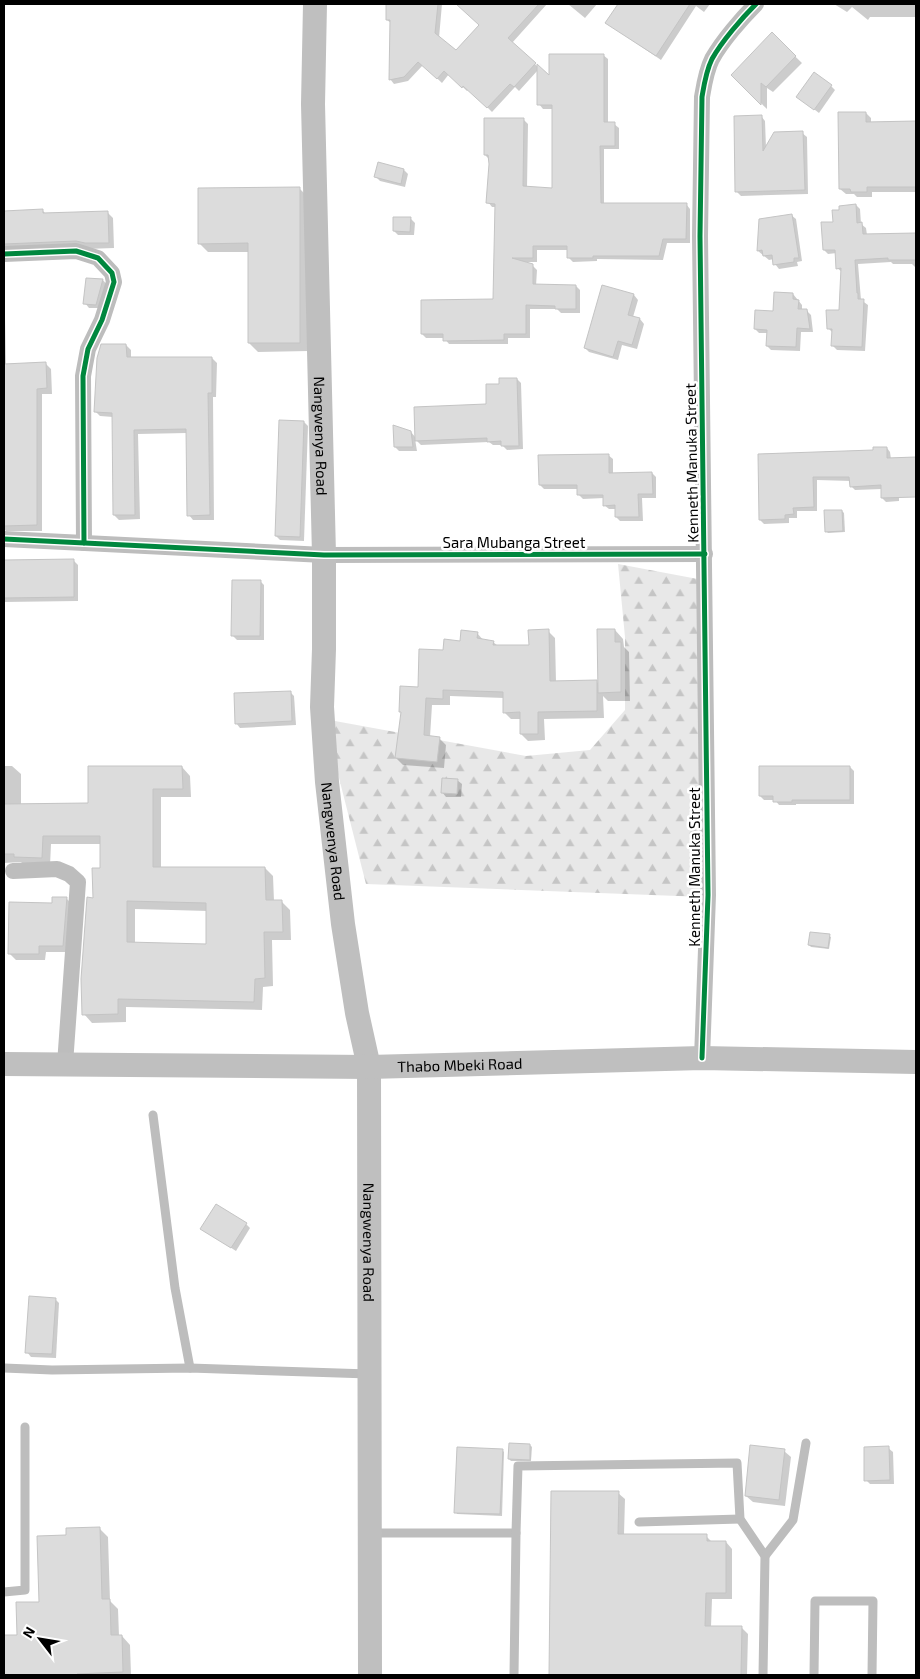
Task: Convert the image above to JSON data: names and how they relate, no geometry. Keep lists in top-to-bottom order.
{
  "streets": {
    "main road": ["Nangwenya Road", "Thabo Mbeki Road"],
    "street": ["Kenneth Manuka Street", "Sara Mubanga Street"]
  },
  "crossings": [
    ["Nangwenya Road", "Sara Mubanga Street"],
    ["Nangwenya Road", "Thabo Mbeki Road"],
    ["Kenneth Manuka Street", "Sara Mubanga Street"],
    ["Kenneth Manuka Street", "Thabo Mbeki Road"]
  ],
  "north": "top left"
}
